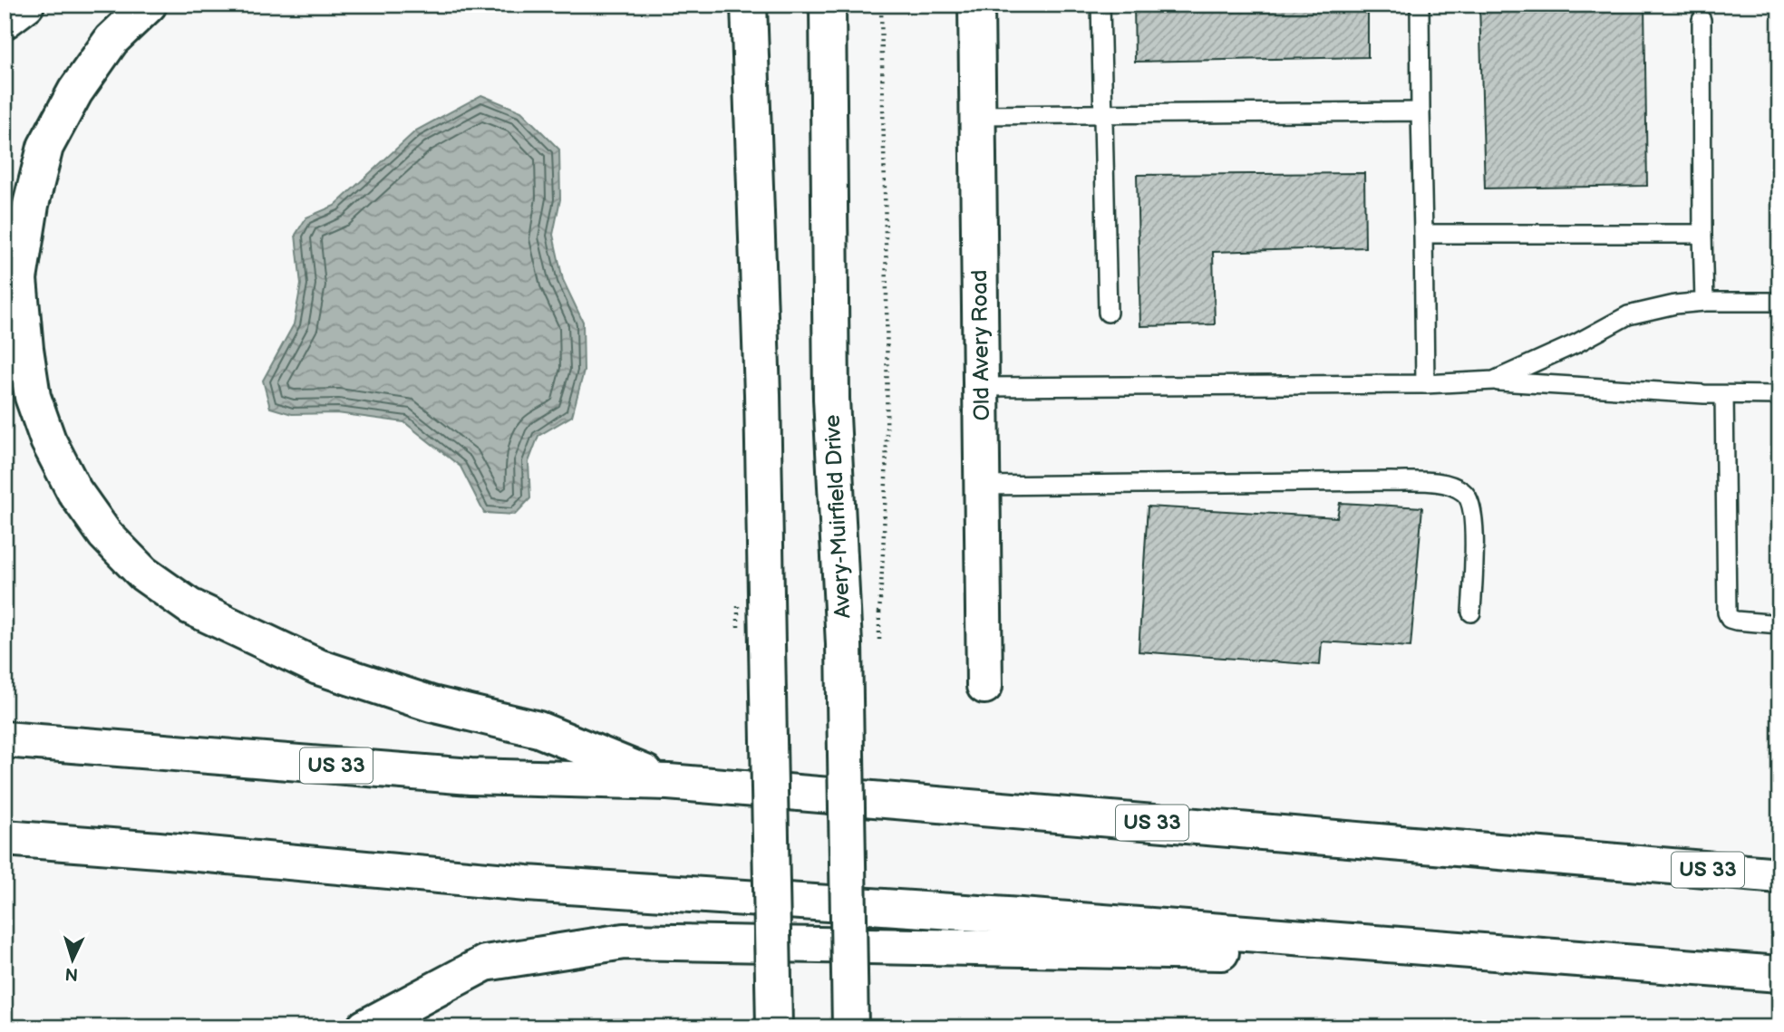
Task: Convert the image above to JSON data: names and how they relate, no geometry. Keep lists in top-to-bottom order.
{
  "streets": {
    "main road": ["Old Avery Road", "Avery-Muirfield Drive", "US 33"]
  },
  "north": "bottom"
}
